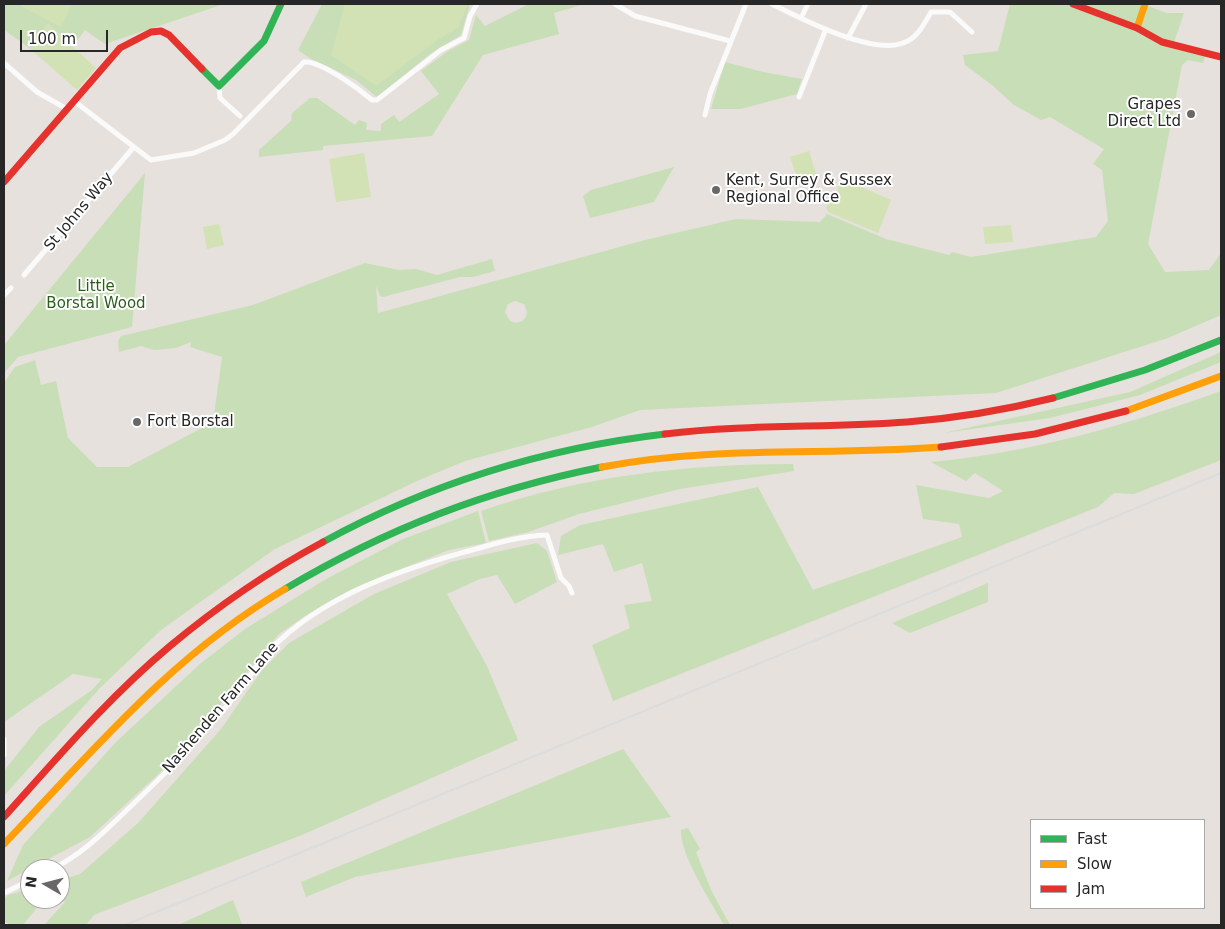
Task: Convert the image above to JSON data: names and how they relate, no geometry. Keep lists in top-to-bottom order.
{
  "streets": {
    "street": ["St Johns Way", "Nashenden Farm Lane"]
  },
  "parks": ["Little Borstal Wood"],
  "places": ["Grapes Direct Ltd", "Kent, Surrey & Sussex Regional Office", "Fort Borstal"],
  "legend": ["Fast", "Slow", "Jam"],
  "scale_bar": "100 m",
  "north": "left"
}
